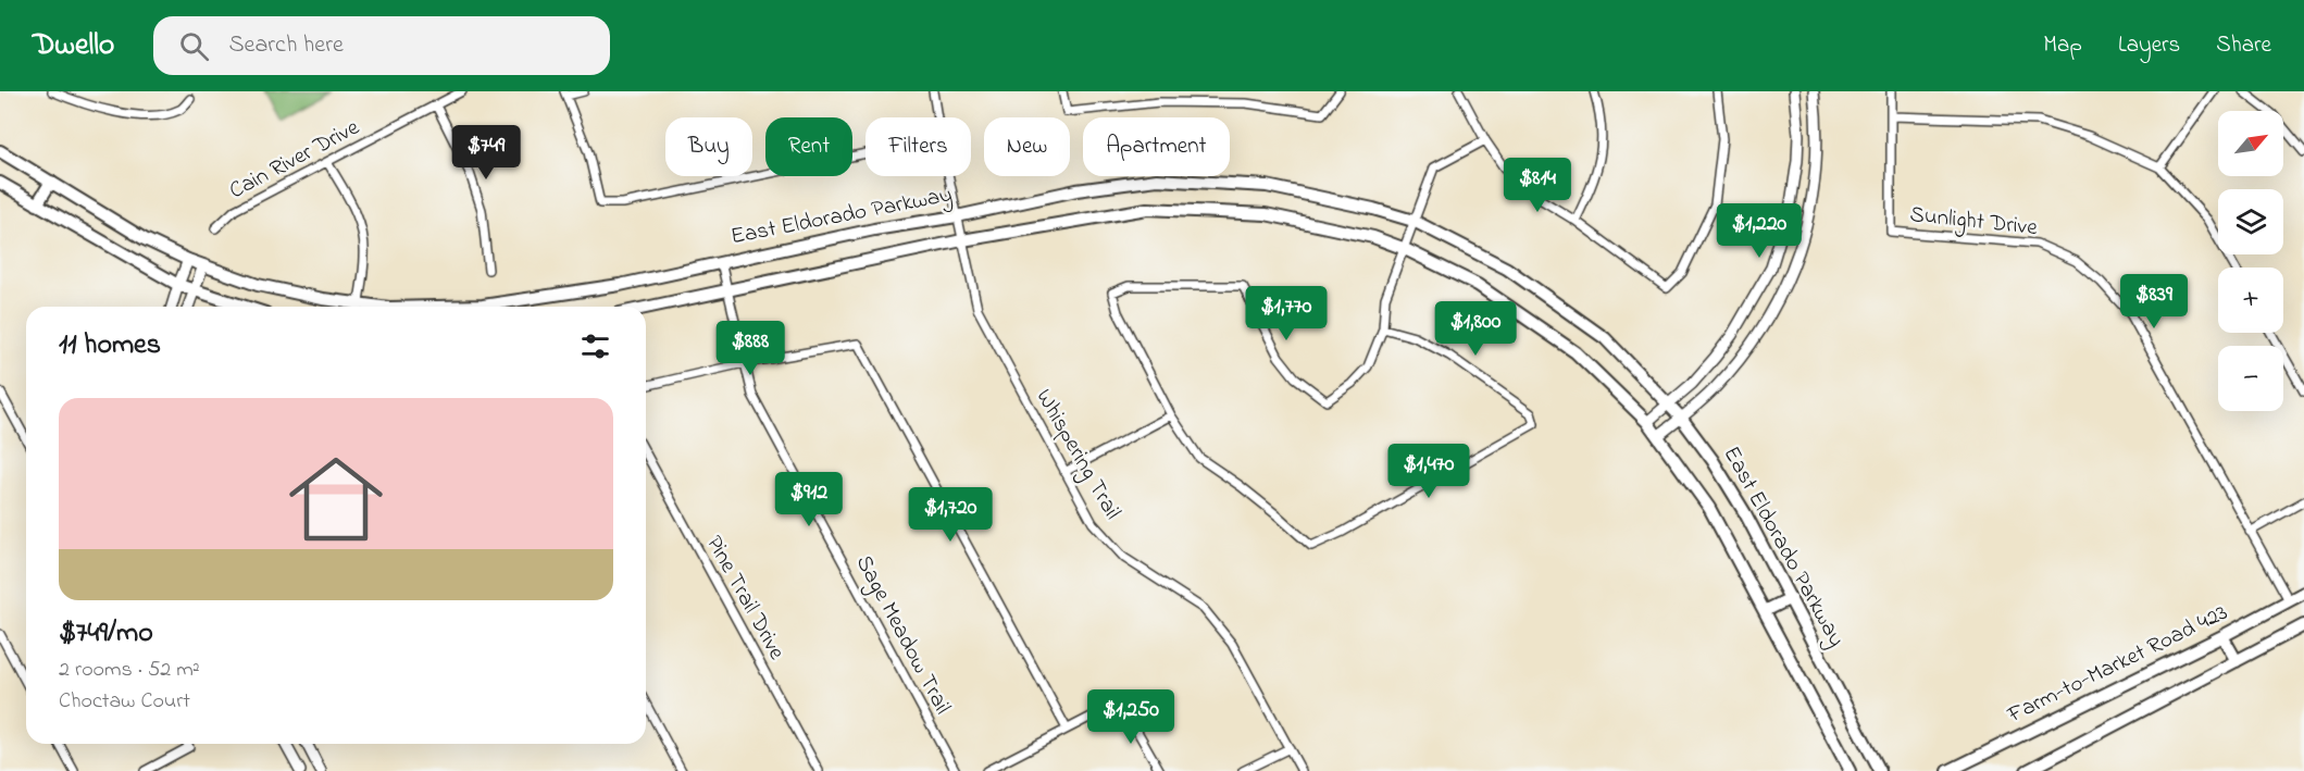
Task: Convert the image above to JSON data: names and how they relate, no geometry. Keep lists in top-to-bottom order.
{
  "streets": {
    "main road": ["East Eldorado Parkway", "Farm-to-Market Road 423"],
    "street": [
      "Cain River Drive",
      "Sunlight Drive",
      "Whispering Trail",
      "Pine Trail Drive",
      "Sage Meadow Trail"
    ]
  },
  "crossings": [
    ["East Eldorado Parkway", "Whispering Trail"],
    ["East Eldorado Parkway", "Sage Meadow Trail"],
    ["Sunlight Drive", "Farm-to-Market Road 423"]
  ],
  "north": "top right",
  "page": {
    "header": "Dwello",
    "search": "Search here",
    "nav": ["Map", "Layers", "Share"],
    "map_buttons": ["+", "−"],
    "chip": [
      "Buy",
      "Rent",
      "Filters",
      "New",
      "Apartment"
    ],
    "price": [
      "$749",
      "$814",
      "$1,220",
      "$839",
      "$1,770",
      "$1,800",
      "$888",
      "$1,470",
      "$912",
      "$1,720",
      "$1,250"
    ],
    "heading": "11 homes",
    "list": [
      {
        "name": "$749/mo",
        "note": "2 rooms · 52 m² · Choctaw Court"
      }
    ]
  }
}
